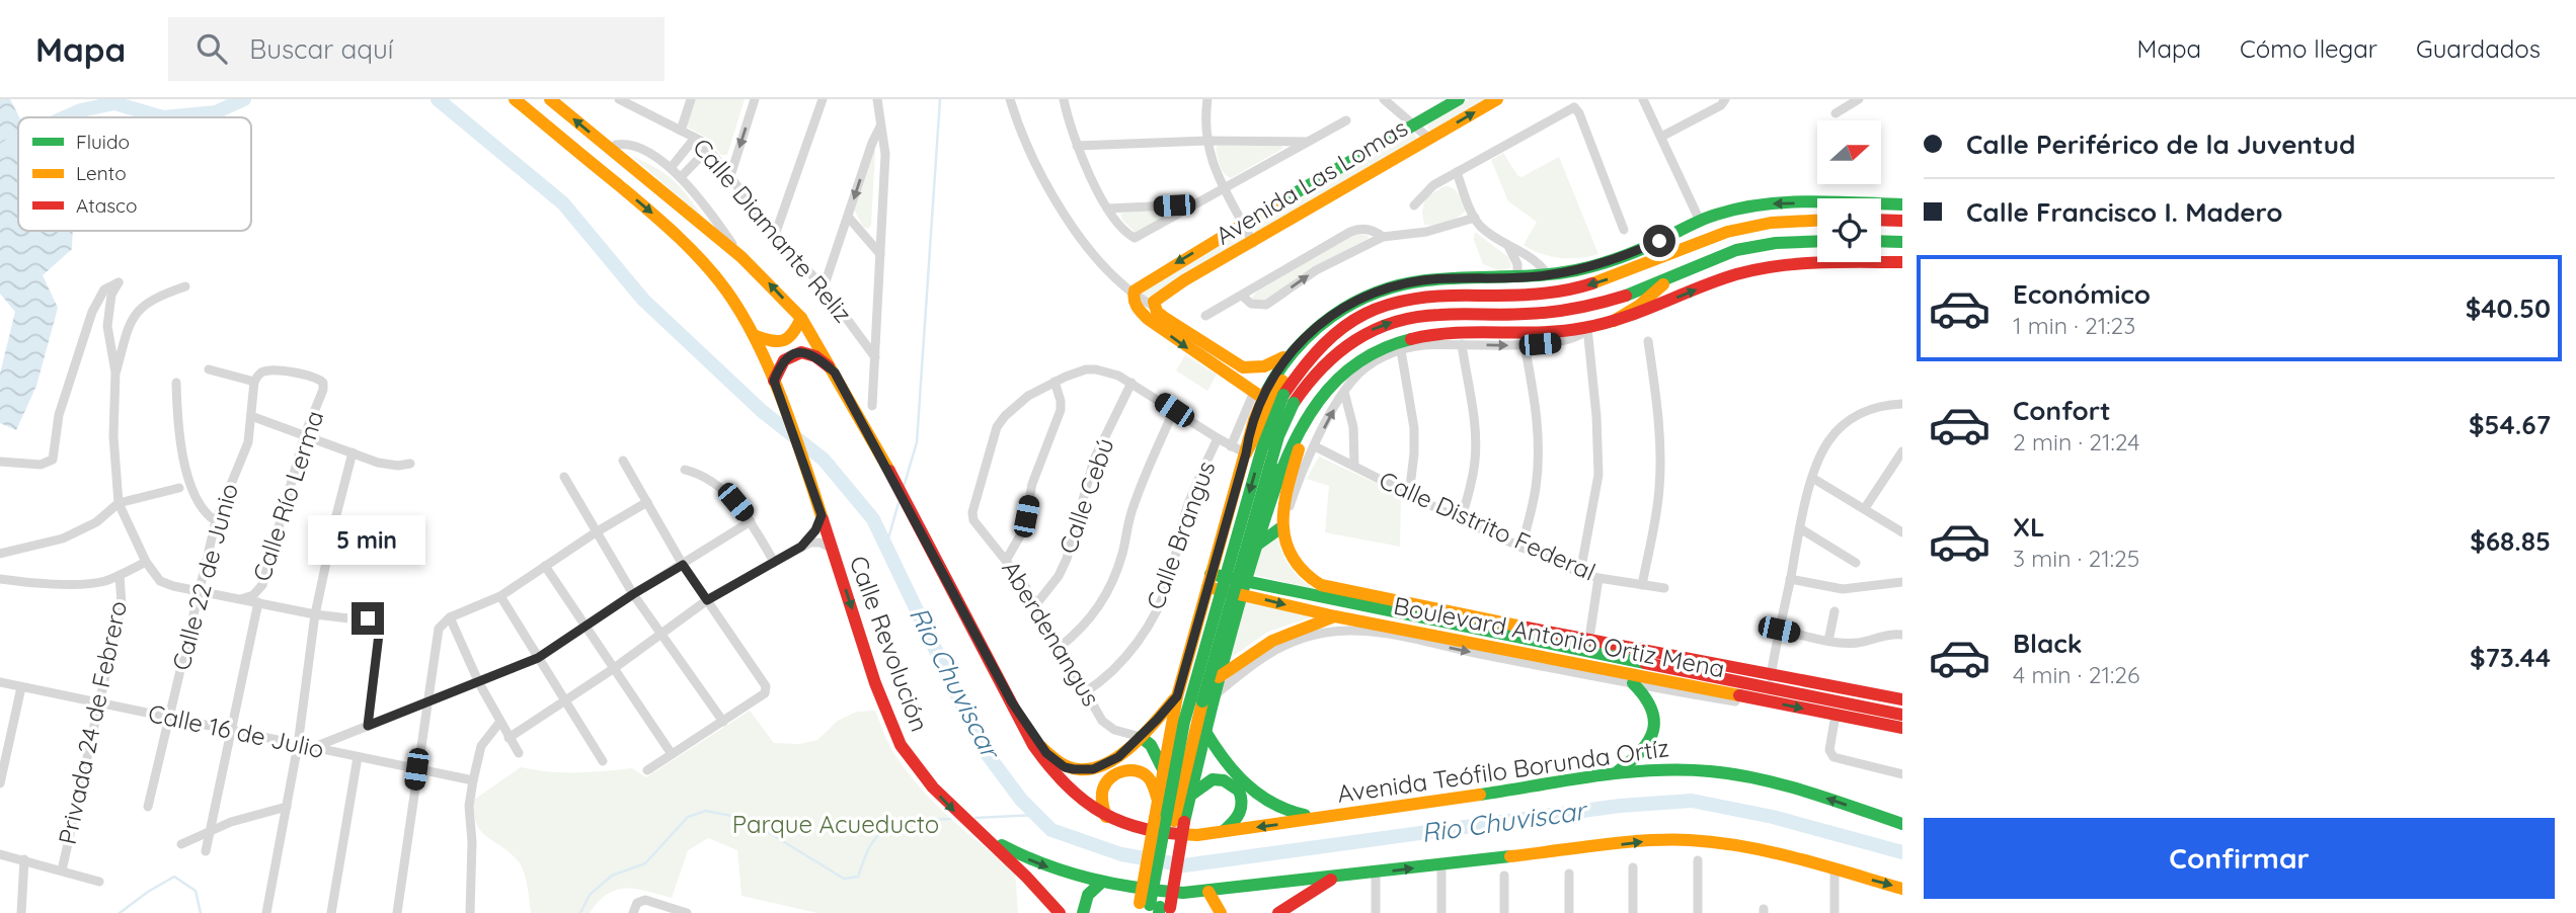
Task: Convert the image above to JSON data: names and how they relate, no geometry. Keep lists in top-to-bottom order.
{
  "streets": {
    "main road": [
      "Avenida Las Lomas",
      "Boulevard Antonio Ortiz Mena",
      "Calle Revolución",
      "Avenida Teófilo Borunda Ortíz"
    ],
    "street": [
      "Calle Diamante Reliz",
      "Calle Río Lerma",
      "Calle Cebú",
      "Calle Distrito Federal",
      "Calle Brangus",
      "Calle 22 de Junio",
      "Aberdenangus",
      "Privada 24 de Febrero",
      "Calle 16 de Julio"
    ]
  },
  "crossings": [
    ["Calle Río Lerma", "Calle 22 de Junio"],
    ["Calle Río Lerma", "Calle 16 de Julio"],
    ["Calle Cebú", "Aberdenangus"],
    ["Calle Brangus", "Aberdenangus"],
    ["Calle 22 de Junio", "Calle 16 de Julio"],
    ["Privada 24 de Febrero", "Calle 16 de Julio"]
  ],
  "water": ["Rio Chuviscar"],
  "parks": ["Parque Acueducto"],
  "legend": ["Fluido", "Lento", "Atasco"],
  "north": "right",
  "page": {
    "header": "Mapa",
    "search": "Buscar aquí",
    "nav": ["Mapa", "Cómo llegar", "Guardados"],
    "banner": ["Calle Periférico de la Juventud", "Calle Francisco I. Madero"],
    "list": [
      {
        "name": "Económico",
        "note": "1 min · 21:23",
        "value": "$40.50"
      },
      {
        "name": "Confort",
        "note": "2 min · 21:24",
        "value": "$54.67"
      },
      {
        "name": "XL",
        "note": "3 min · 21:25",
        "value": "$68.85"
      },
      {
        "name": "Black",
        "note": "4 min · 21:26",
        "value": "$73.44"
      }
    ],
    "bubble": "5 min",
    "buttons": "Confirmar"
  }
}
